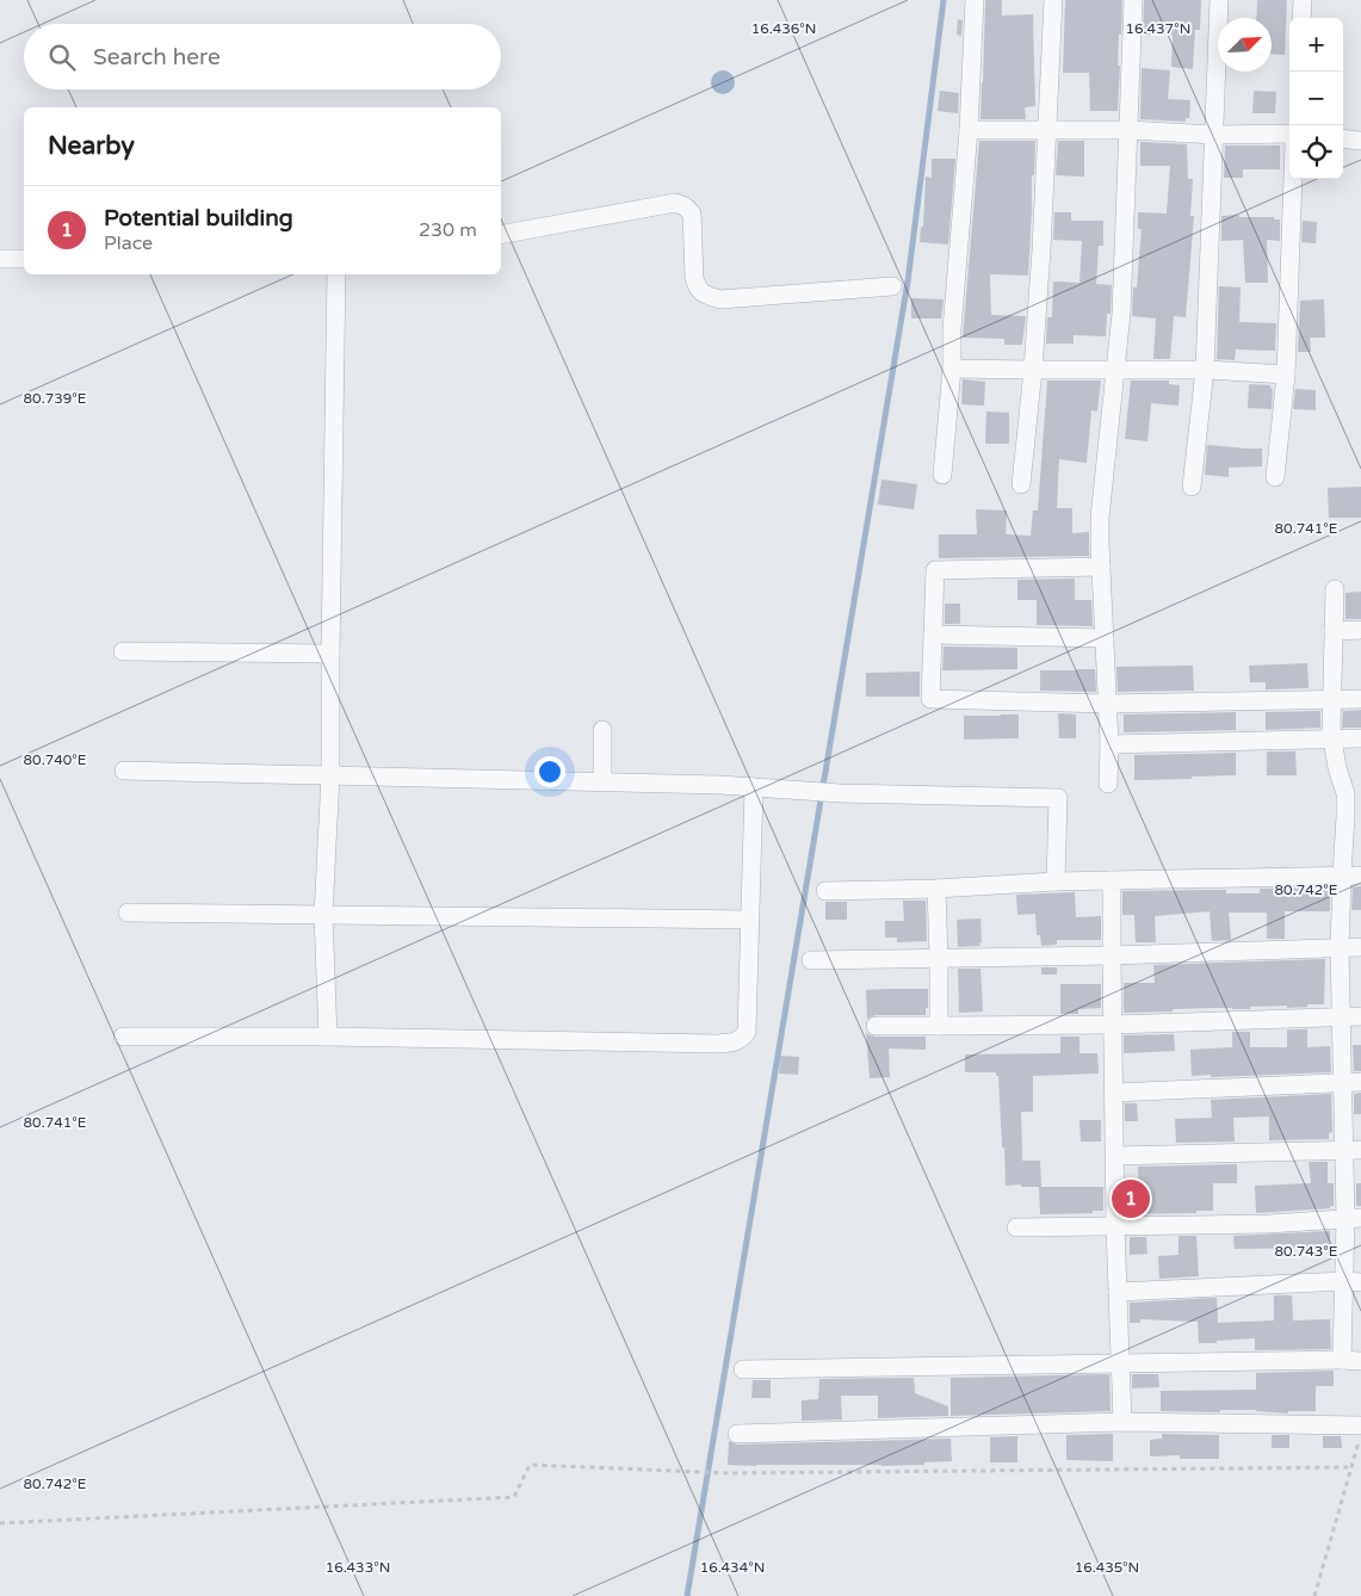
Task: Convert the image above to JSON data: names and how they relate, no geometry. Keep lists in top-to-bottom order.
{
  "north": "top right",
  "page": {
    "map_buttons": ["+", "−"],
    "search": "Search here",
    "heading": "Nearby",
    "list": [
      {
        "mark": "1",
        "name": "Potential building",
        "note": "Place",
        "value": "230 m"
      }
    ],
    "pins": "1"
  },
  "coordinates": [
    "16.437°N",
    "16.436°N",
    "80.739°E",
    "80.741°E",
    "80.740°E",
    "80.742°E",
    "80.743°E",
    "16.433°N",
    "16.434°N",
    "16.435°N"
  ]
}
